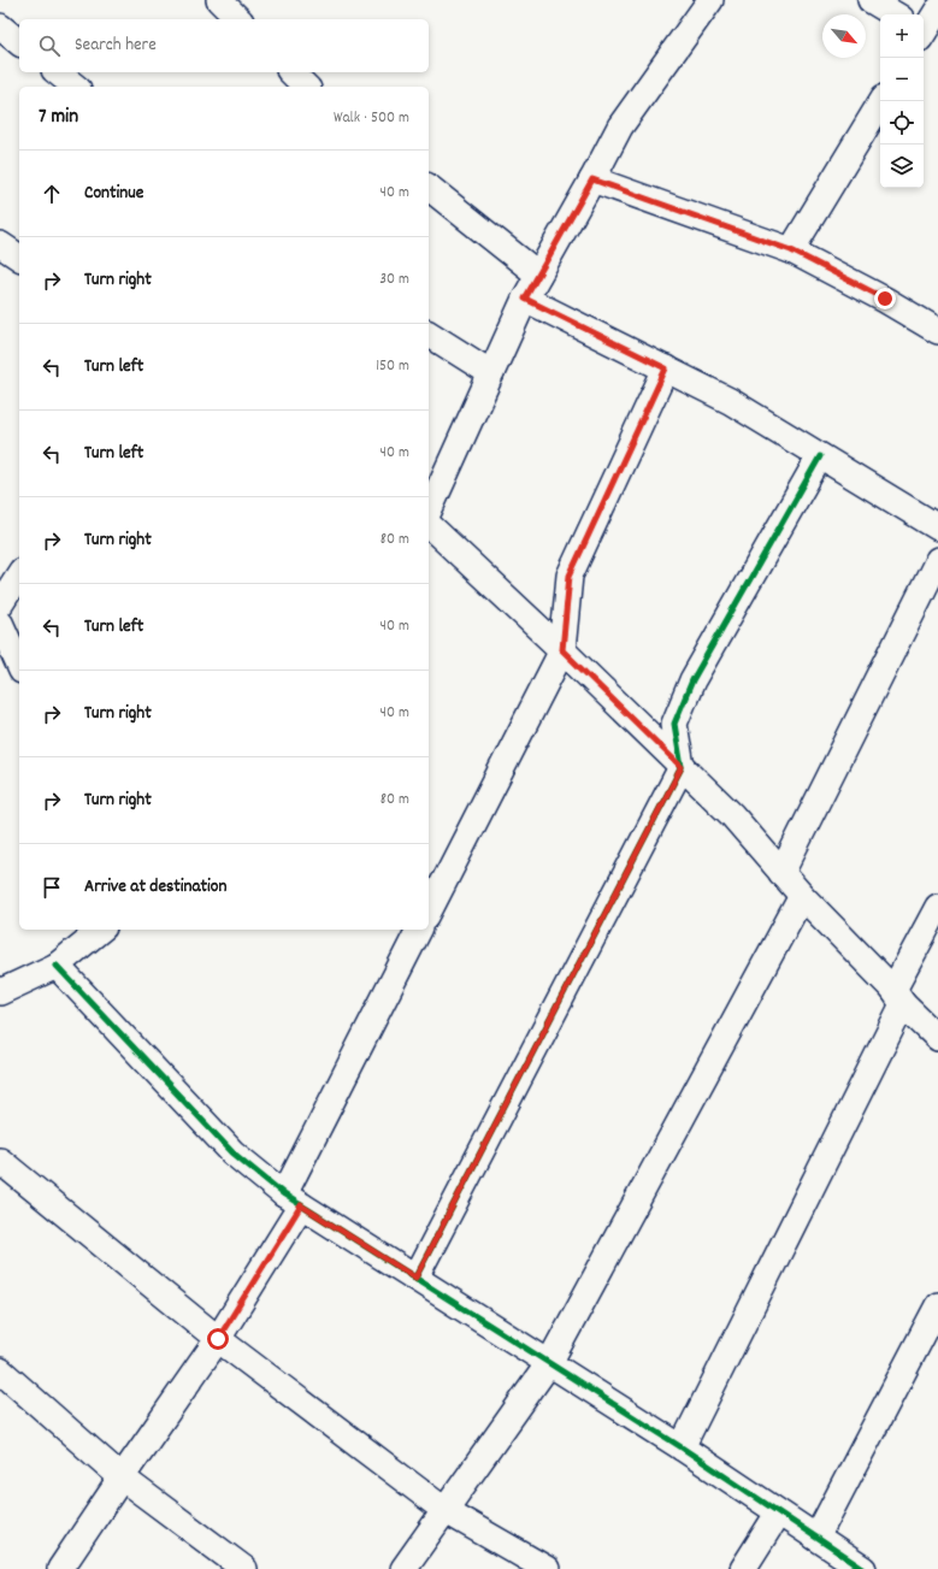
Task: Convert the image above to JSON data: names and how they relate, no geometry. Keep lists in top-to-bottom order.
{
  "north": "bottom right",
  "page": {
    "map_buttons": ["+", "−"],
    "search": "Search here",
    "heading": ["7 min", "Walk · 500 m"],
    "list": [
      ["Continue", "40 m"],
      ["Turn right", "30 m"],
      ["Turn left", "150 m"],
      ["Turn left", "40 m"],
      ["Turn right", "80 m"],
      ["Turn left", "40 m"],
      ["Turn right", "40 m"],
      ["Turn right", "80 m"],
      "Arrive at destination"
    ]
  }
}
